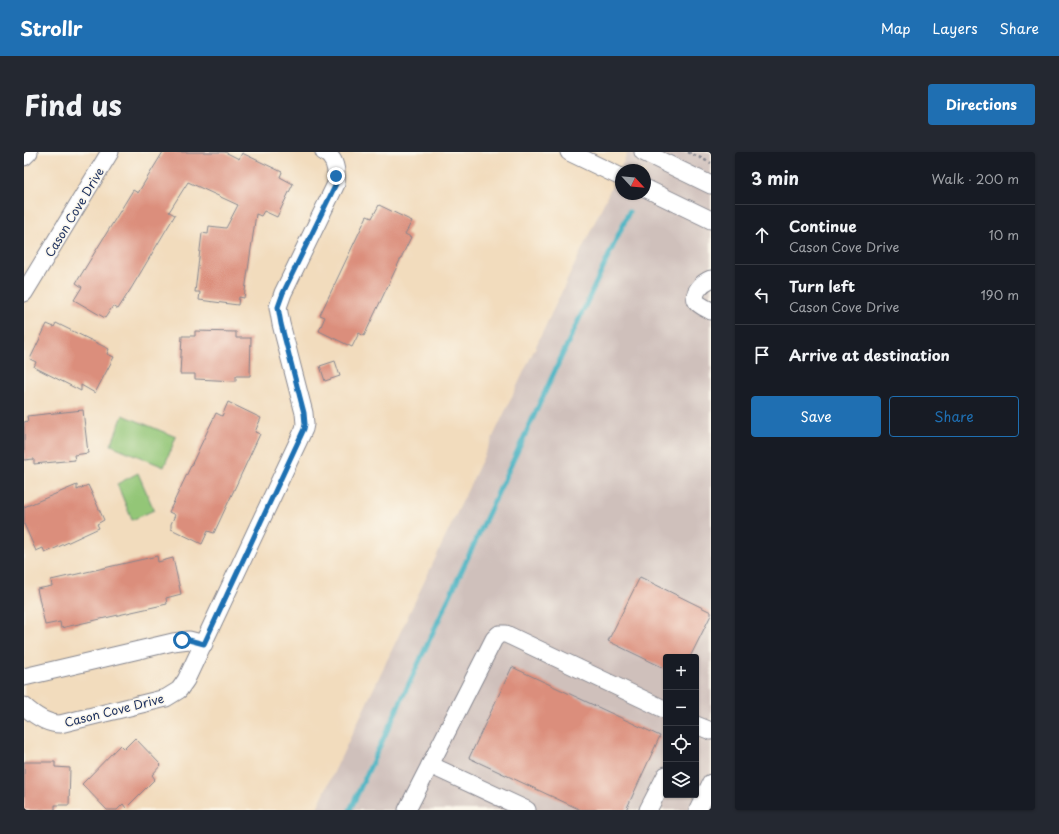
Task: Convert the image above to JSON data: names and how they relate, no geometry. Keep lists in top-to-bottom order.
{
  "streets": {
    "street": ["Cason Cove Drive"]
  },
  "north": "bottom right",
  "page": {
    "header": "Strollr",
    "nav": ["Map", "Layers", "Share"],
    "title": "Find us",
    "buttons": [
      "Directions",
      ["Save", "Share"]
    ],
    "heading": ["3 min", "Walk · 200 m"],
    "list": [
      ["Continue", "Cason Cove Drive", "10 m"],
      ["Turn left", "Cason Cove Drive", "190 m"],
      "Arrive at destination"
    ],
    "map_buttons": ["+", "−"]
  }
}
